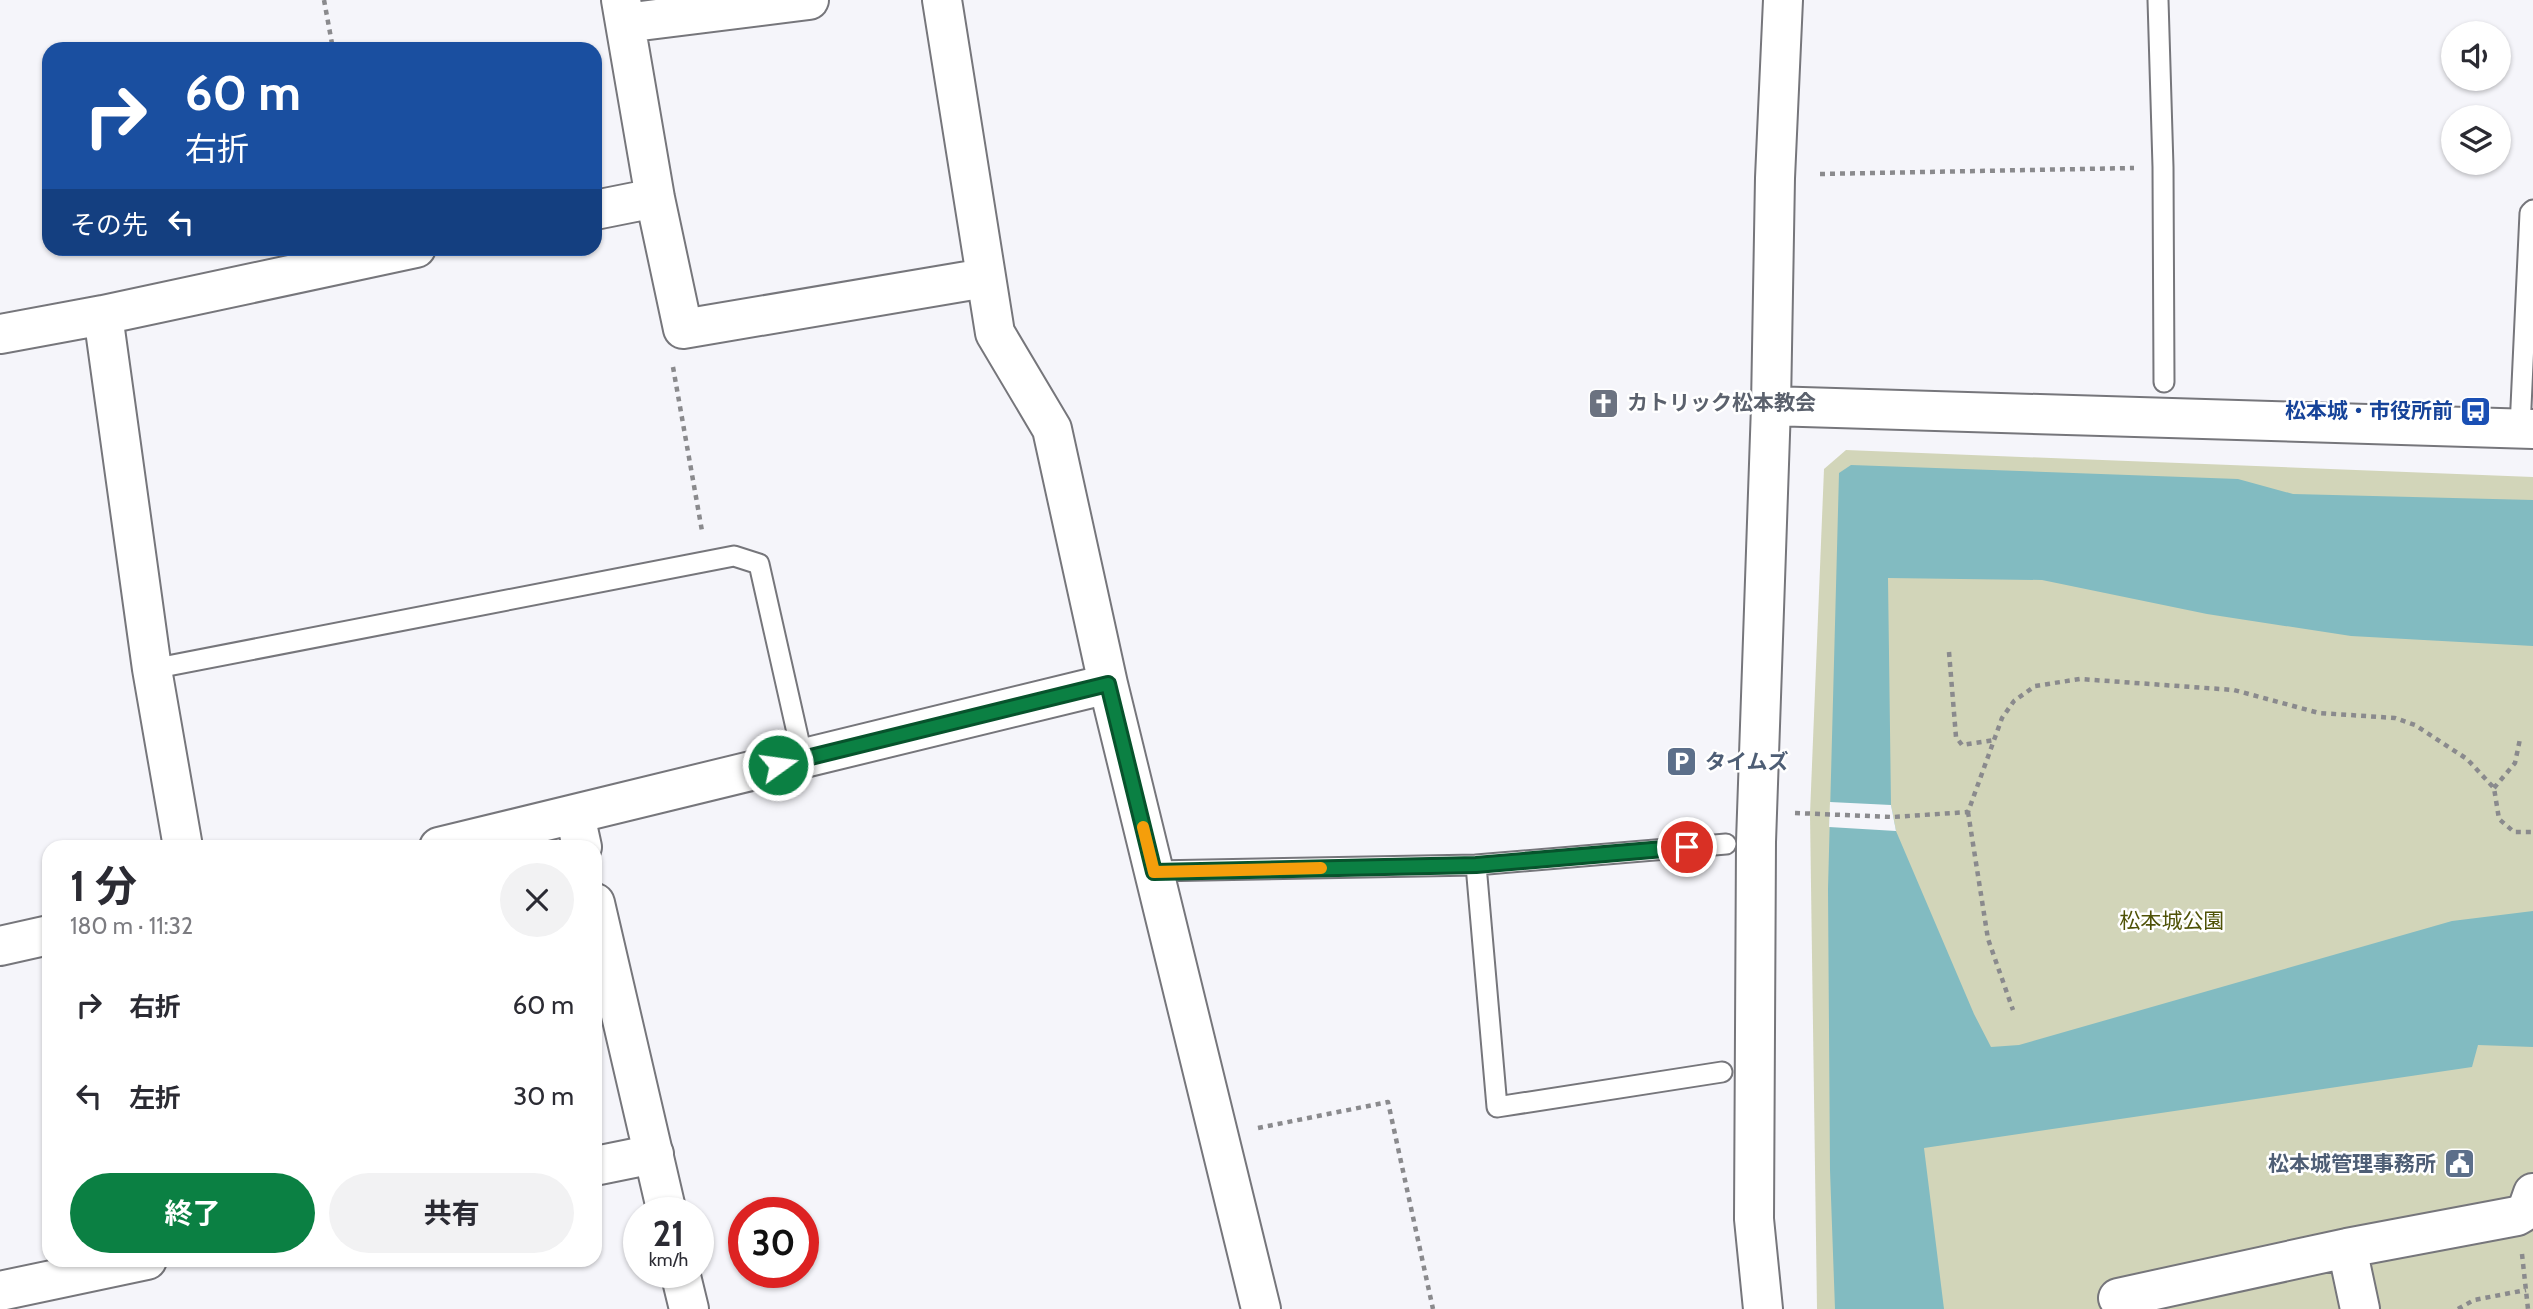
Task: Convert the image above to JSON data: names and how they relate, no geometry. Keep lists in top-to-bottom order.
{
  "parks": ["松本城公園"],
  "places": {
    "church": ["カトリック松本教会"],
    "bus stop": ["松本城・市役所前"],
    "parking": ["タイムズ"],
    "public building": ["松本城管理事務所"]
  },
  "page": {
    "turn": ["60 m", "右折"],
    "then": "その先",
    "heading": ["1 分", "180 m · 11:32"],
    "list": [
      {
        "name": "右折",
        "value": "60 m"
      },
      {
        "name": "左折",
        "value": "30 m"
      }
    ],
    "buttons": ["終了", "共有"],
    "speed": "21 km/h",
    "limit": "30"
  }
}
